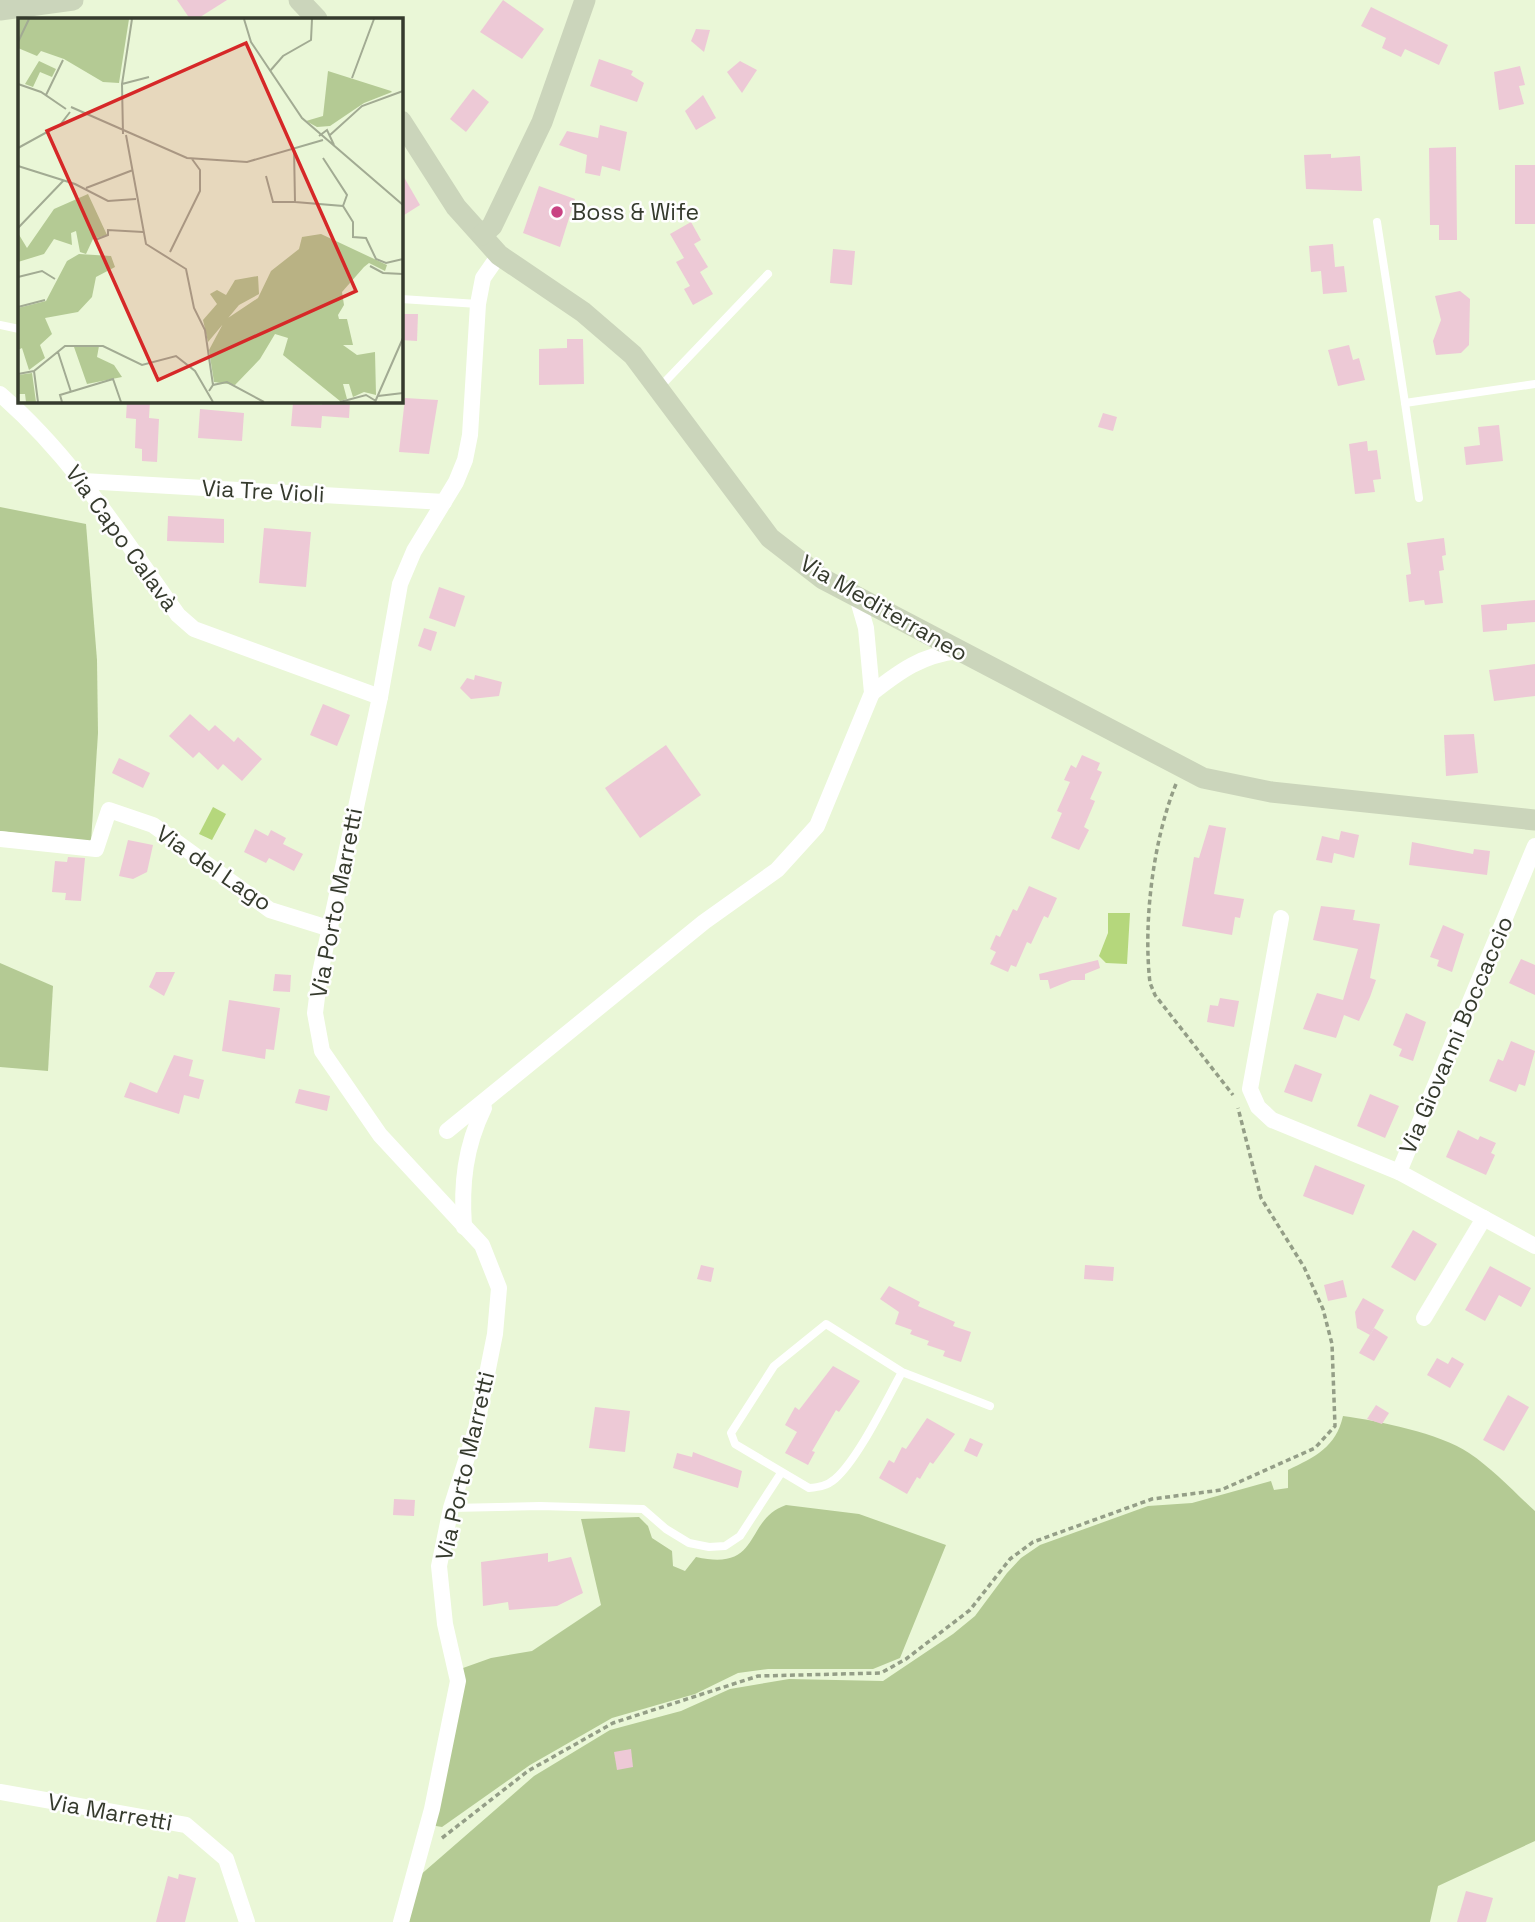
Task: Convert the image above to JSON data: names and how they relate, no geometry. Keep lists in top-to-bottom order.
{
  "streets": {
    "street": [
      "Via Tre Violi",
      "Via Capo Calavà",
      "Via Mediterraneo",
      "Via del Lago",
      "Via Porto Marretti",
      "Via Giovanni Boccaccio",
      "Via Marretti"
    ]
  },
  "crossings": [
    ["Via Tre Violi", "Via Capo Calavà"],
    ["Via Tre Violi", "Via Porto Marretti"],
    ["Via Capo Calavà", "Via Porto Marretti"],
    ["Via Mediterraneo", "Via Porto Marretti"],
    ["Via del Lago", "Via Porto Marretti"]
  ],
  "places": ["Boss & Wife"]
}
